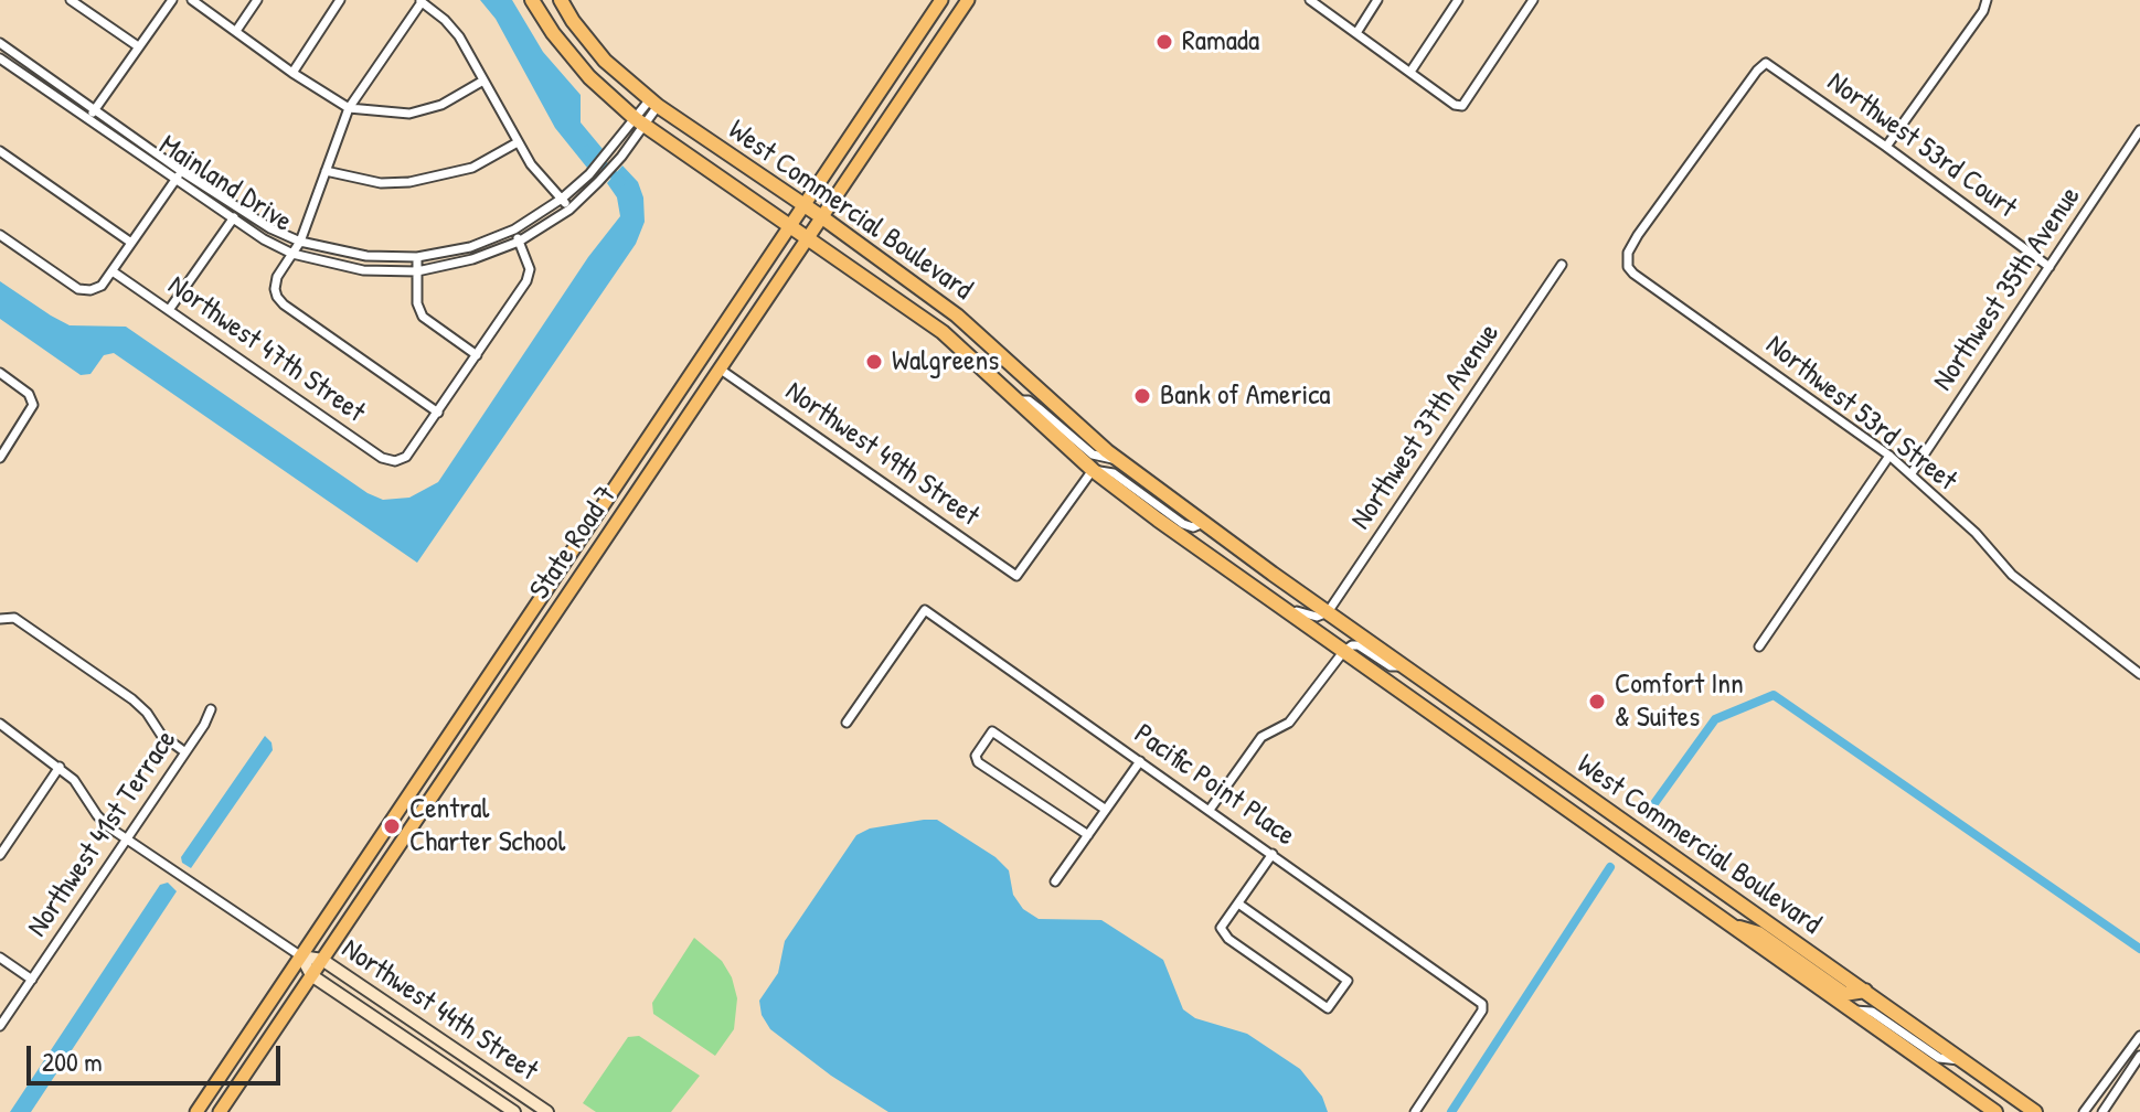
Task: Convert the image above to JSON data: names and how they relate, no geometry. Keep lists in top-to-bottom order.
{
  "streets": {
    "highway": ["West Commercial Boulevard"],
    "main road": ["State Road 7"],
    "street": [
      "Northwest 53rd Court",
      "Mainland Drive",
      "Northwest 35th Avenue",
      "Northwest 47th Street",
      "Northwest 53rd Street",
      "Northwest 37th Avenue",
      "Northwest 49th Street",
      "Pacific Point Place",
      "Northwest 41st Terrace",
      "Northwest 44th Street"
    ]
  },
  "crossings": [
    ["Northwest 53rd Court", "Northwest 35th Avenue"],
    ["Northwest 53rd Court", "Northwest 53rd Street"],
    ["Mainland Drive", "West Commercial Boulevard"],
    ["West Commercial Boulevard", "Northwest 37th Avenue"],
    ["West Commercial Boulevard", "Northwest 49th Street"],
    ["West Commercial Boulevard", "State Road 7"],
    ["Northwest 35th Avenue", "Northwest 53rd Street"],
    ["Northwest 49th Street", "State Road 7"],
    ["State Road 7", "Northwest 44th Street"]
  ],
  "places": [
    "Ramada",
    "Walgreens",
    "Bank of America",
    "Comfort Inn & Suites",
    "Central Charter School"
  ],
  "scale_bar": "200 m"
}
